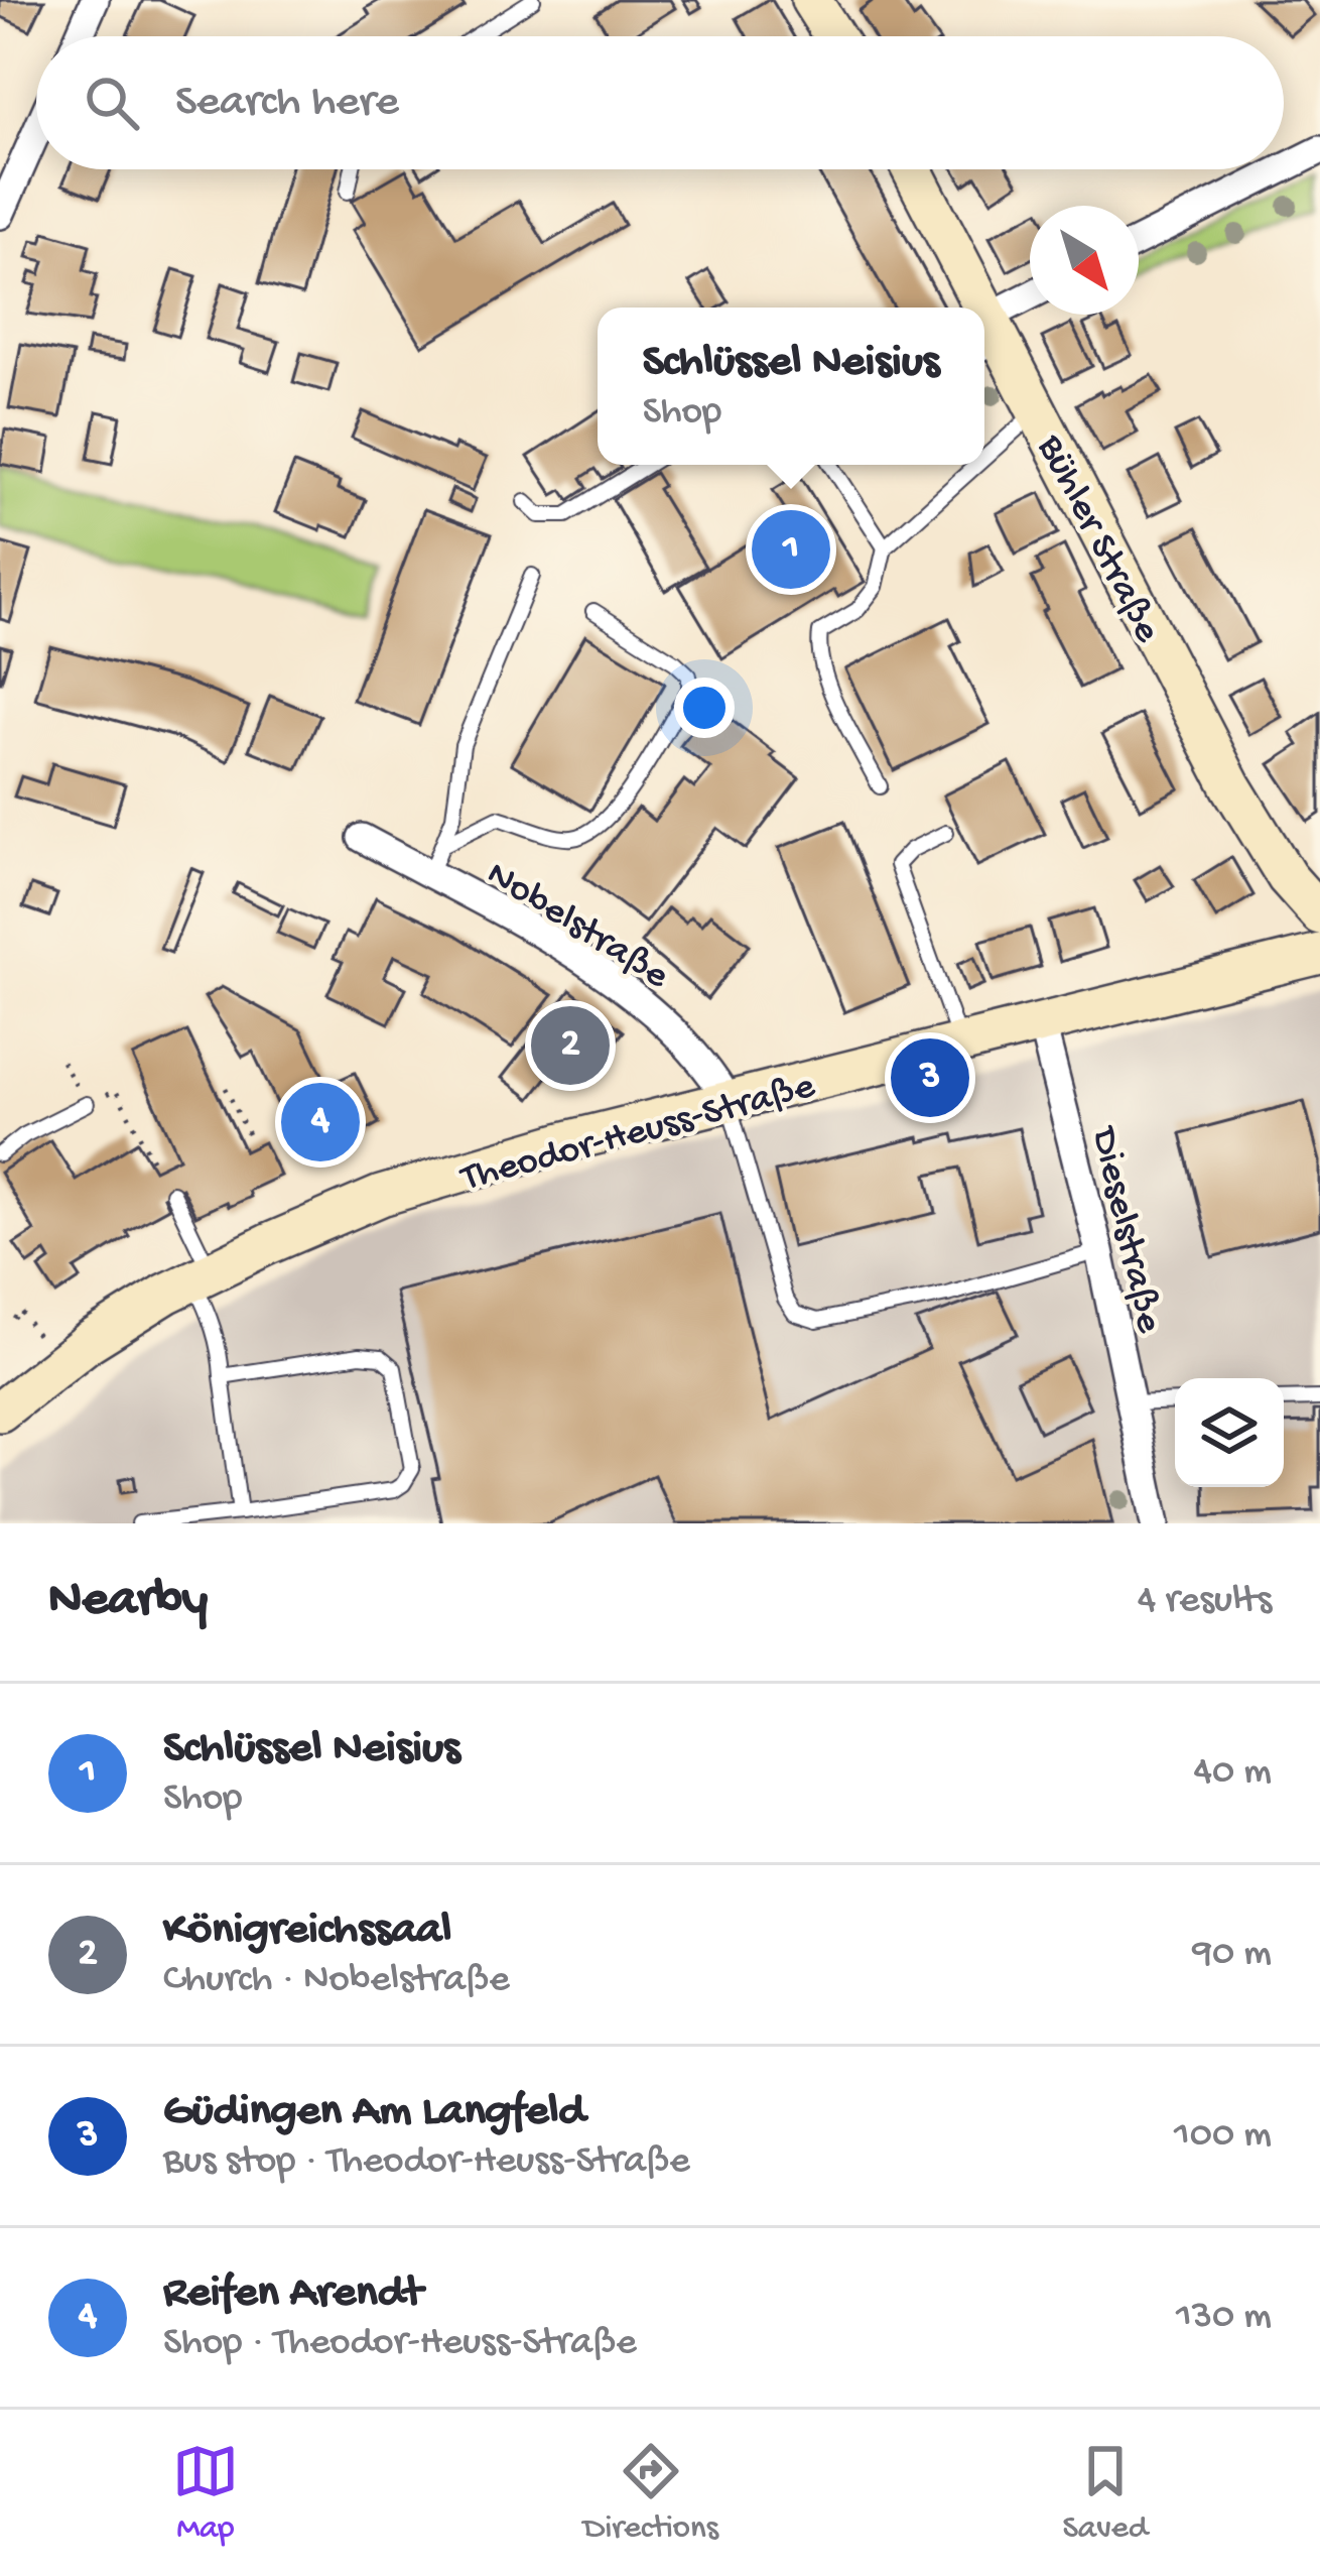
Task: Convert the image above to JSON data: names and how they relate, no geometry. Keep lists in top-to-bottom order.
{
  "streets": {
    "street": [
      "Bühler Straße",
      "Nobelstraße",
      "Theodor-Heuss-Straße",
      "Dieselstraße"
    ]
  },
  "crossings": [
    ["Nobelstraße", "Theodor-Heuss-Straße"],
    ["Theodor-Heuss-Straße", "Dieselstraße"]
  ],
  "north": "bottom right",
  "page": {
    "search": "Search here",
    "popup": ["Schlüssel Neisius", "Shop"],
    "pins": [
      "1",
      "2",
      "3",
      "4"
    ],
    "heading": ["Nearby", "4 results"],
    "list": [
      {
        "mark": "1",
        "name": "Schlüssel Neisius",
        "note": "Shop",
        "value": "40 m"
      },
      {
        "mark": "2",
        "name": "Königreichssaal",
        "note": "Church · Nobelstraße",
        "value": "90 m"
      },
      {
        "mark": "3",
        "name": "Güdingen Am Langfeld",
        "note": "Bus stop · Theodor-Heuss-Straße",
        "value": "100 m"
      },
      {
        "mark": "4",
        "name": "Reifen Arendt",
        "note": "Shop · Theodor-Heuss-Straße",
        "value": "130 m"
      }
    ],
    "nav": ["Map", "Directions", "Saved"]
  }
}
